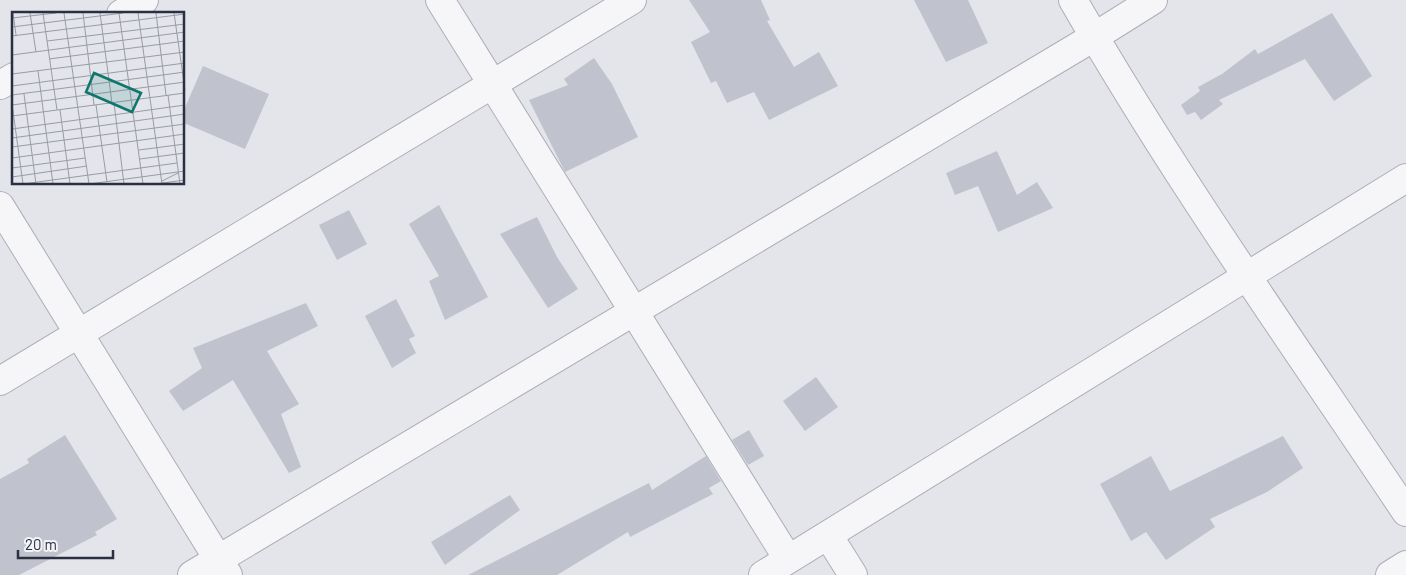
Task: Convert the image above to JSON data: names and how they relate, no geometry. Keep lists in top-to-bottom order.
{
  "scale_bar": "20 m"
}
